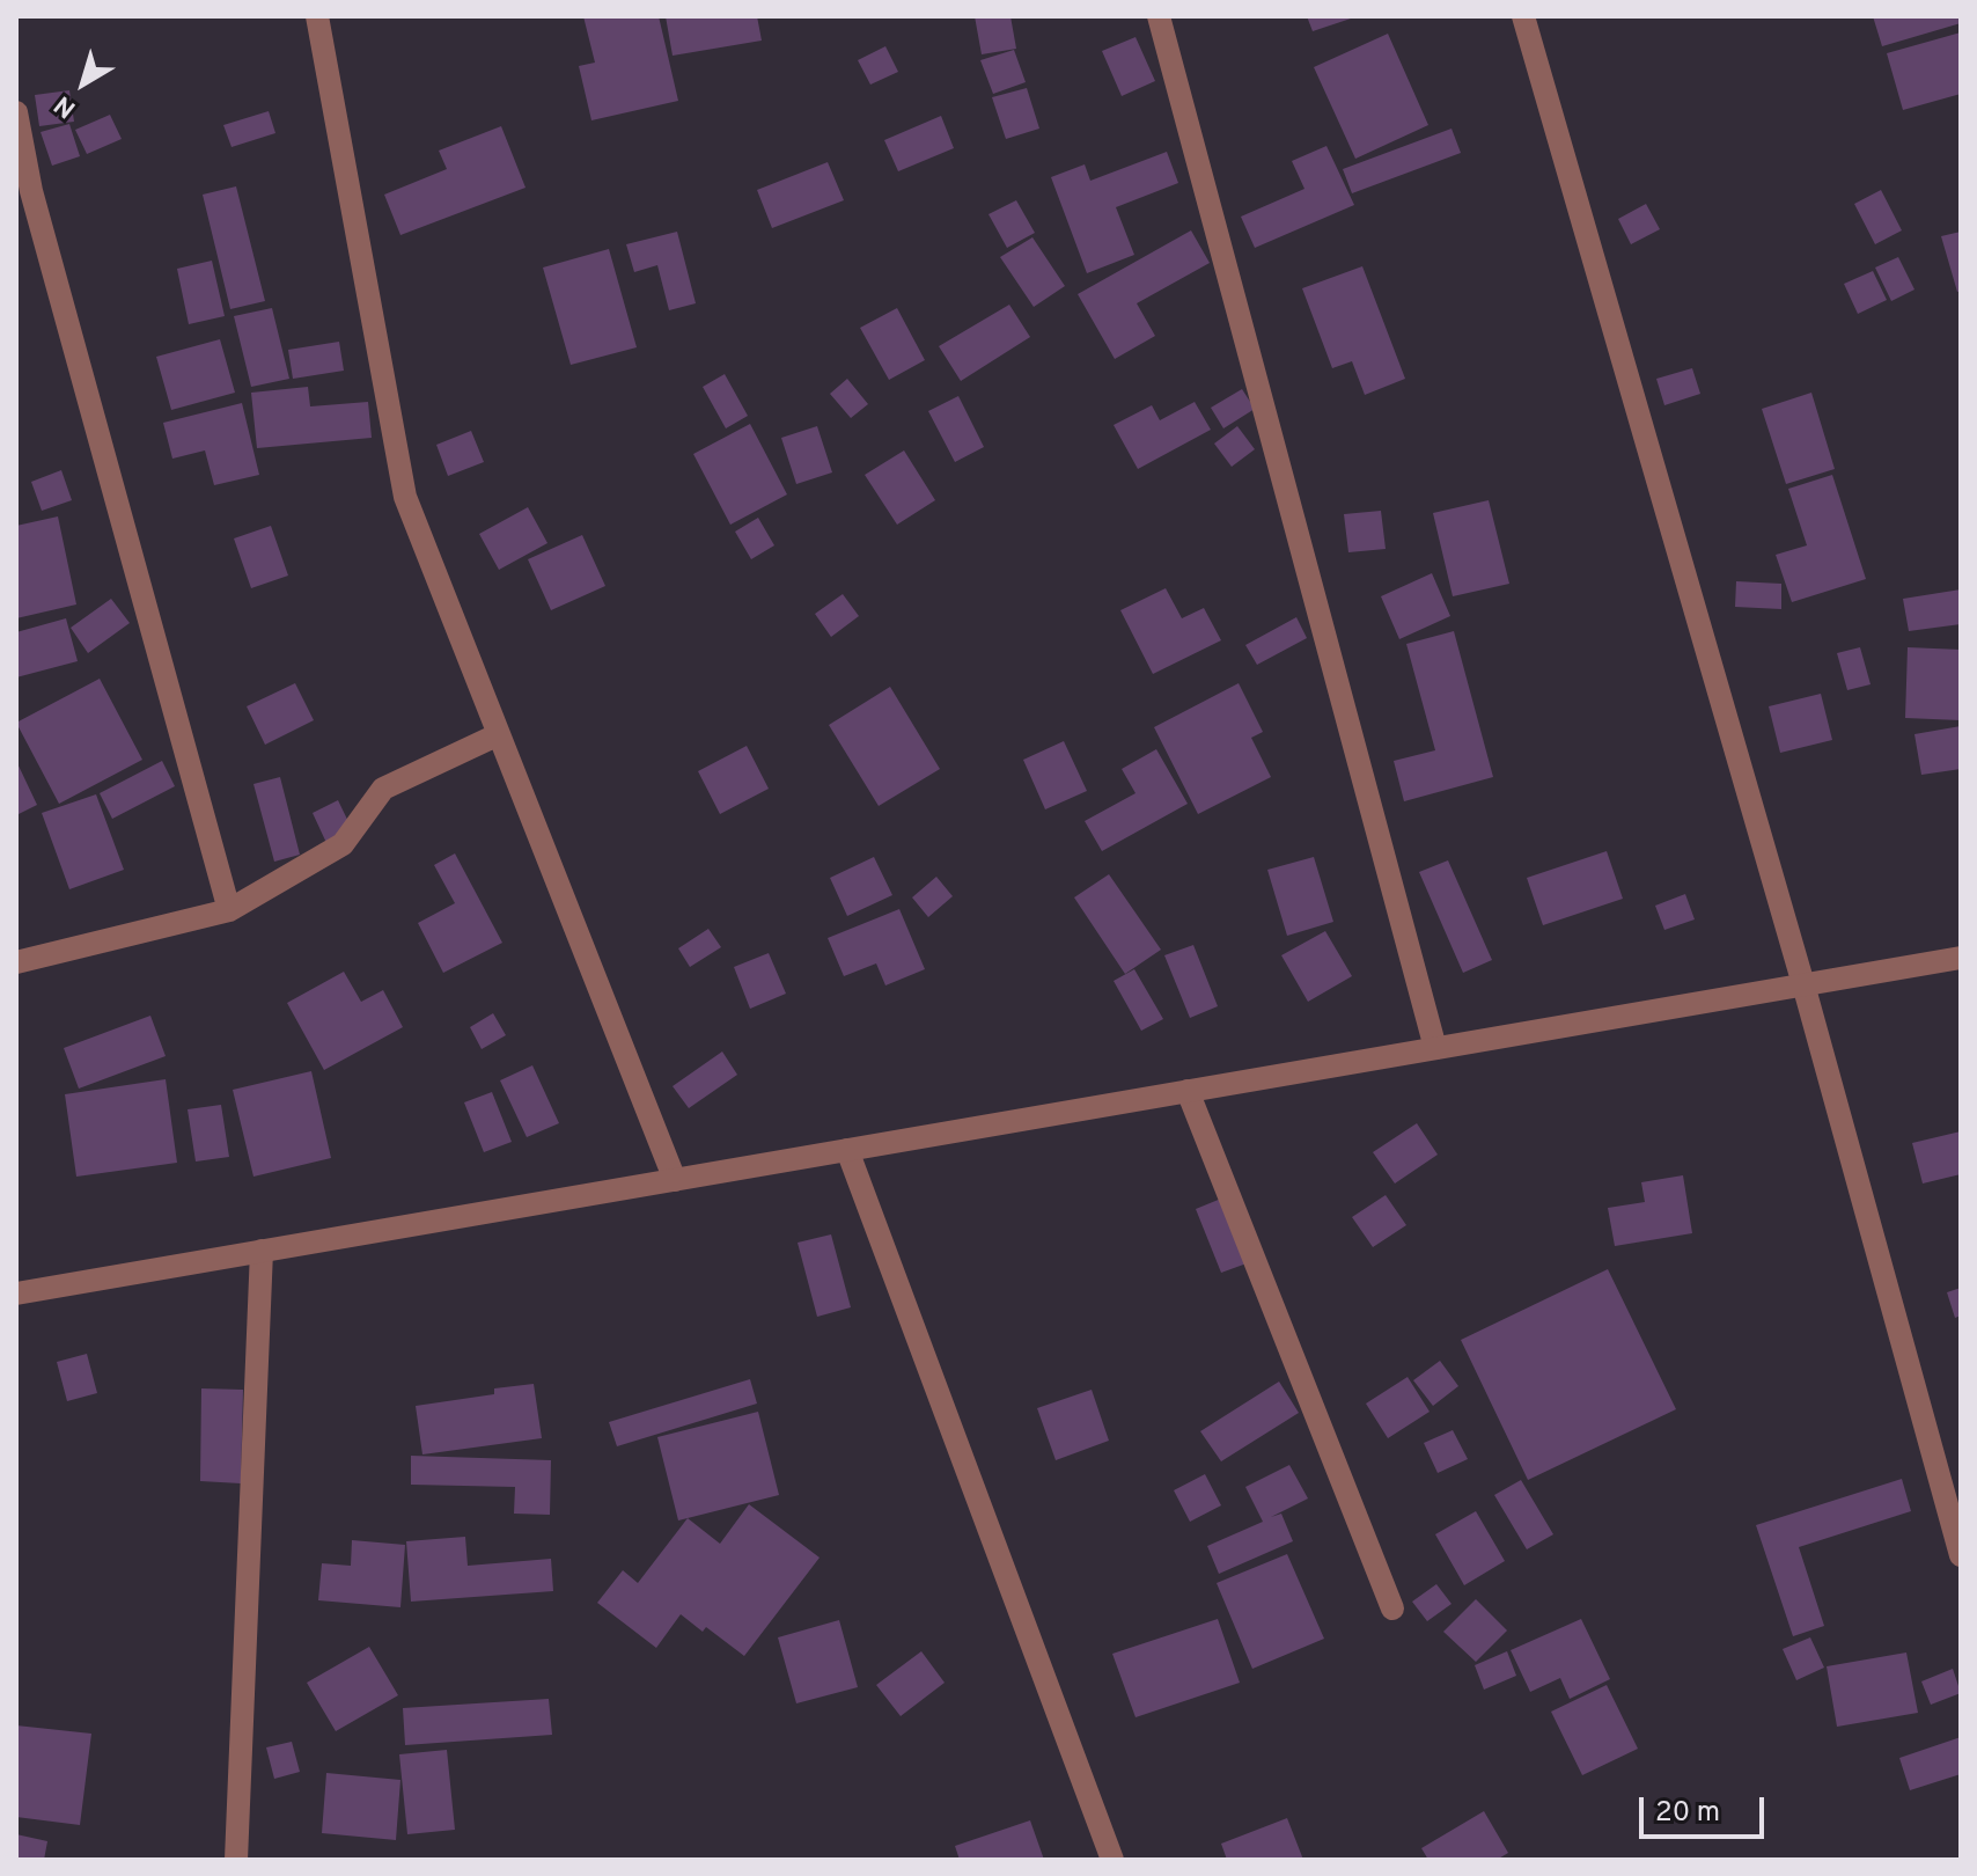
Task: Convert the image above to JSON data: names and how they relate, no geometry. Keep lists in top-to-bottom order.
{
  "scale_bar": "20 m",
  "north": "bottom left"
}
